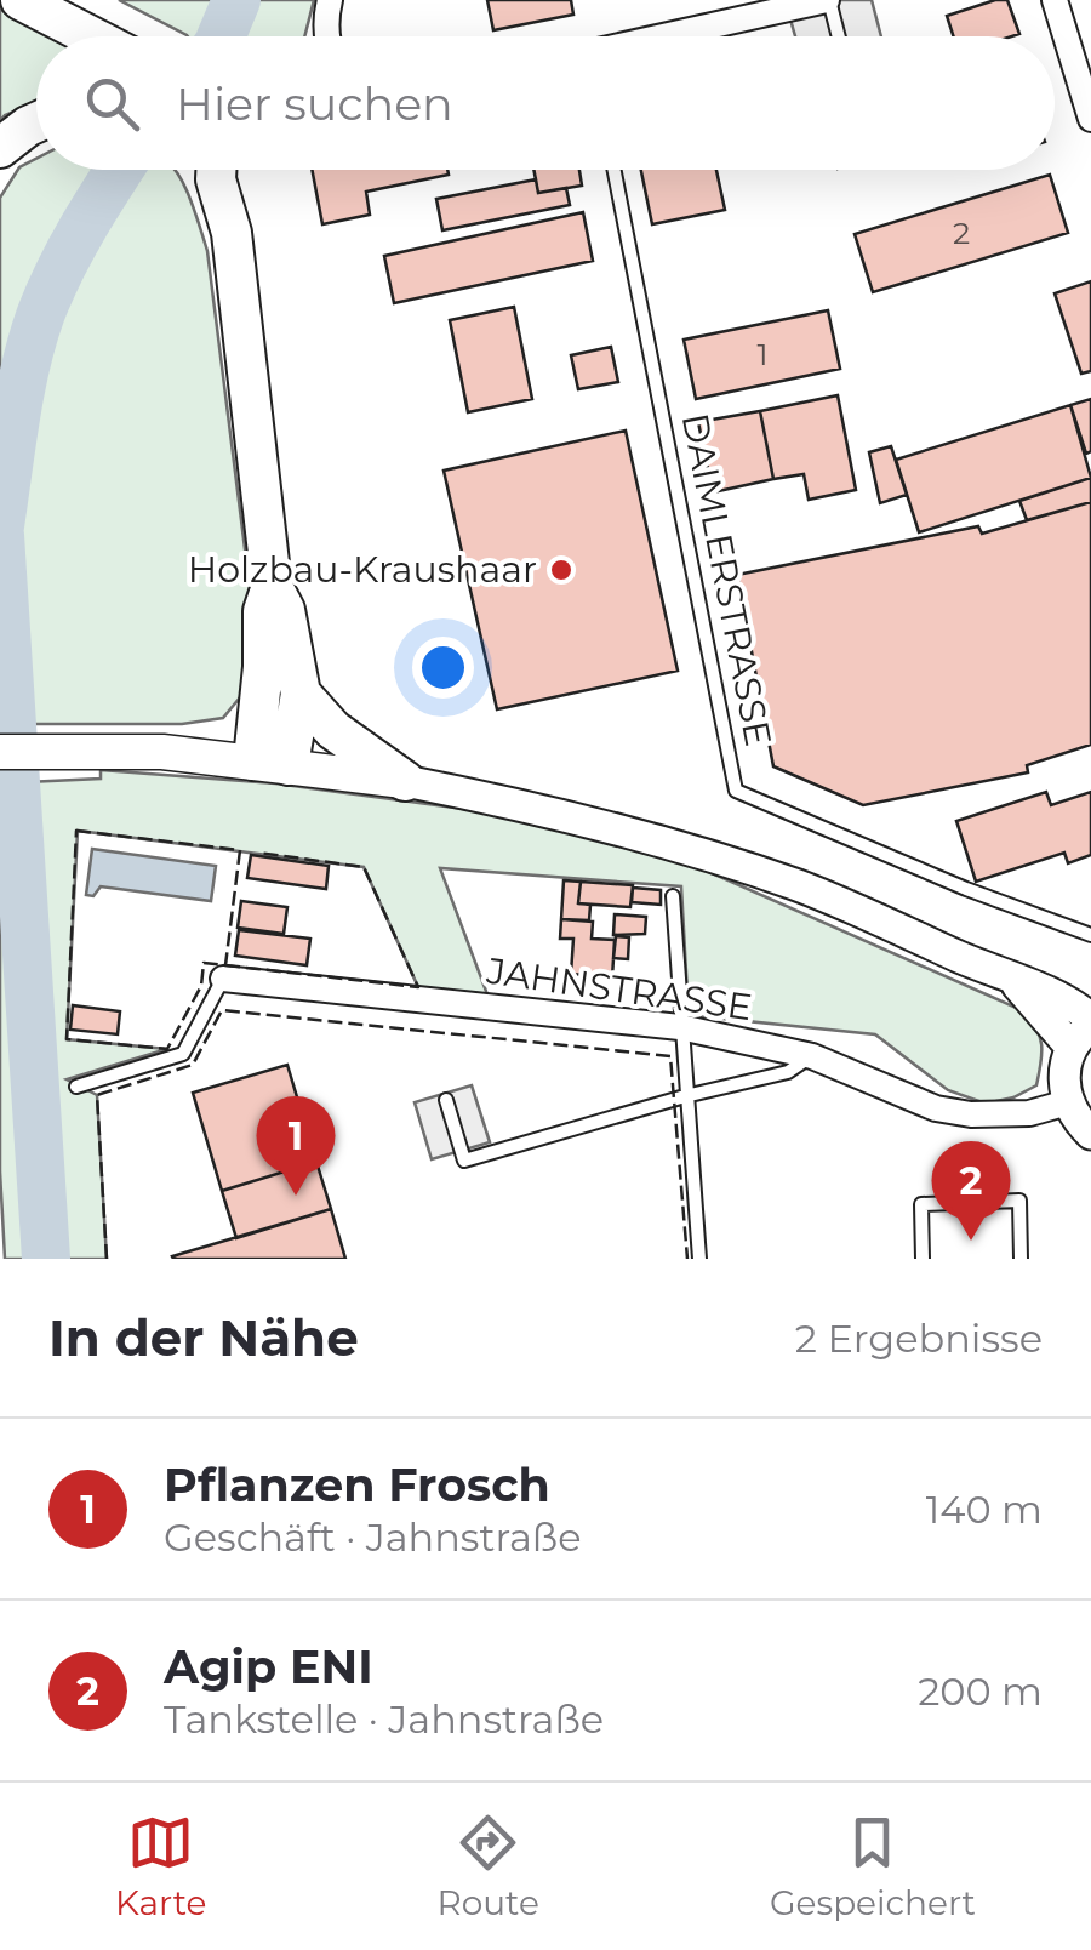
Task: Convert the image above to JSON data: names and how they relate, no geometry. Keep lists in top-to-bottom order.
{
  "streets": {
    "street": ["JAHNSTRASSE"],
    "lane": ["DAIMLERSTRASSE"]
  },
  "places": ["Holzbau-Kraushaar"],
  "house_numbers": ["2", "1"],
  "page": {
    "search": "Hier suchen",
    "pins": ["1", "2"],
    "heading": ["In der Nähe", "2 Ergebnisse"],
    "list": [
      {
        "mark": "1",
        "name": "Pflanzen Frosch",
        "note": "Geschäft · Jahnstraße",
        "value": "140 m"
      },
      {
        "mark": "2",
        "name": "Agip ENI",
        "note": "Tankstelle · Jahnstraße",
        "value": "200 m"
      }
    ],
    "nav": ["Karte", "Route", "Gespeichert"]
  }
}
